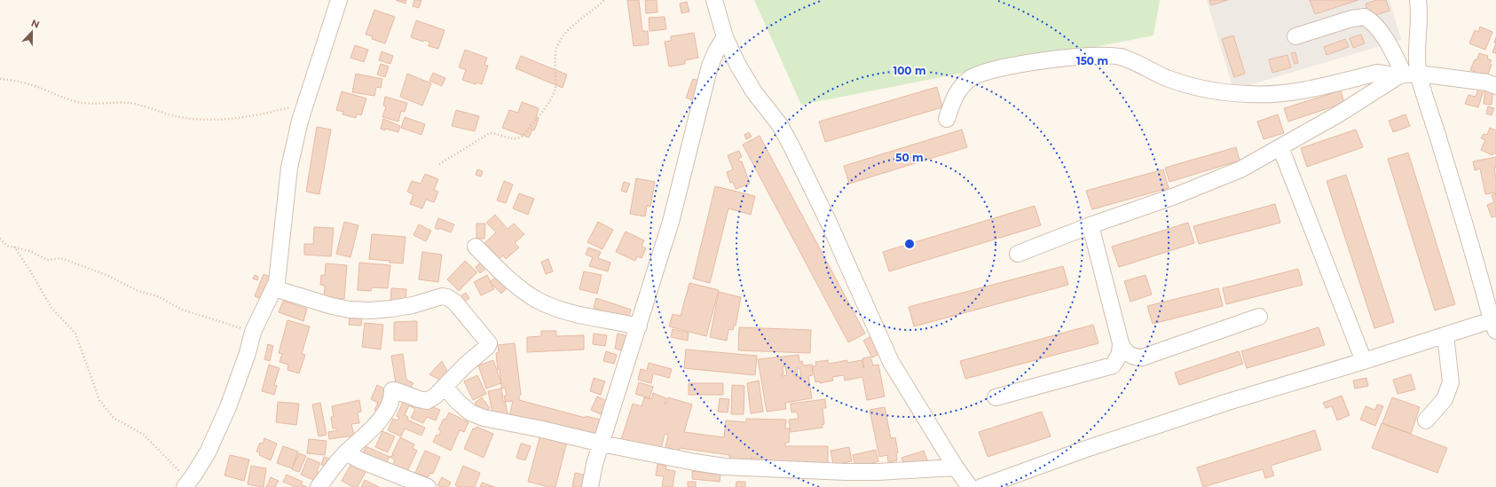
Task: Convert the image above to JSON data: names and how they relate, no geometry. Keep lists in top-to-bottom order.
{
  "north": "top",
  "rings": ["150 m", "100 m", "50 m"]
}
